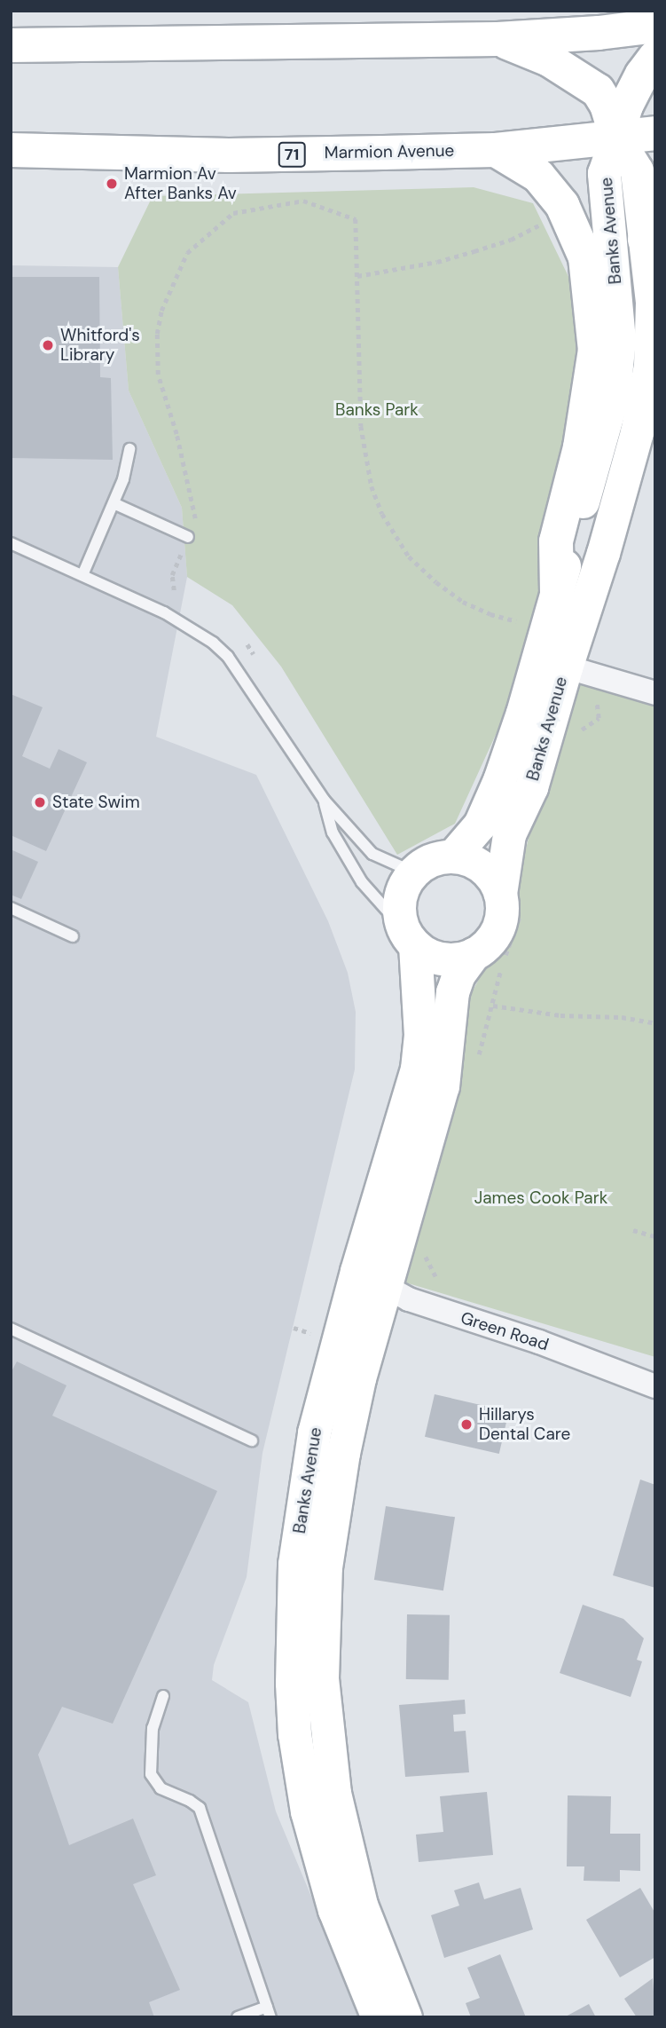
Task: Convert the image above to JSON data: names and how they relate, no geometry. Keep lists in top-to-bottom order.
{
  "streets": {
    "highway": ["Marmion Avenue", "71"],
    "street": ["Banks Avenue", "Green Road"]
  },
  "crossings": [
    ["Marmion Avenue", "Banks Avenue"],
    ["Banks Avenue", "Green Road"]
  ],
  "parks": ["Banks Park", "James Cook Park"],
  "places": [
    "Marmion Av After Banks Av",
    "Whitford's Library",
    "State Swim",
    "Hillarys Dental Care"
  ]
}
